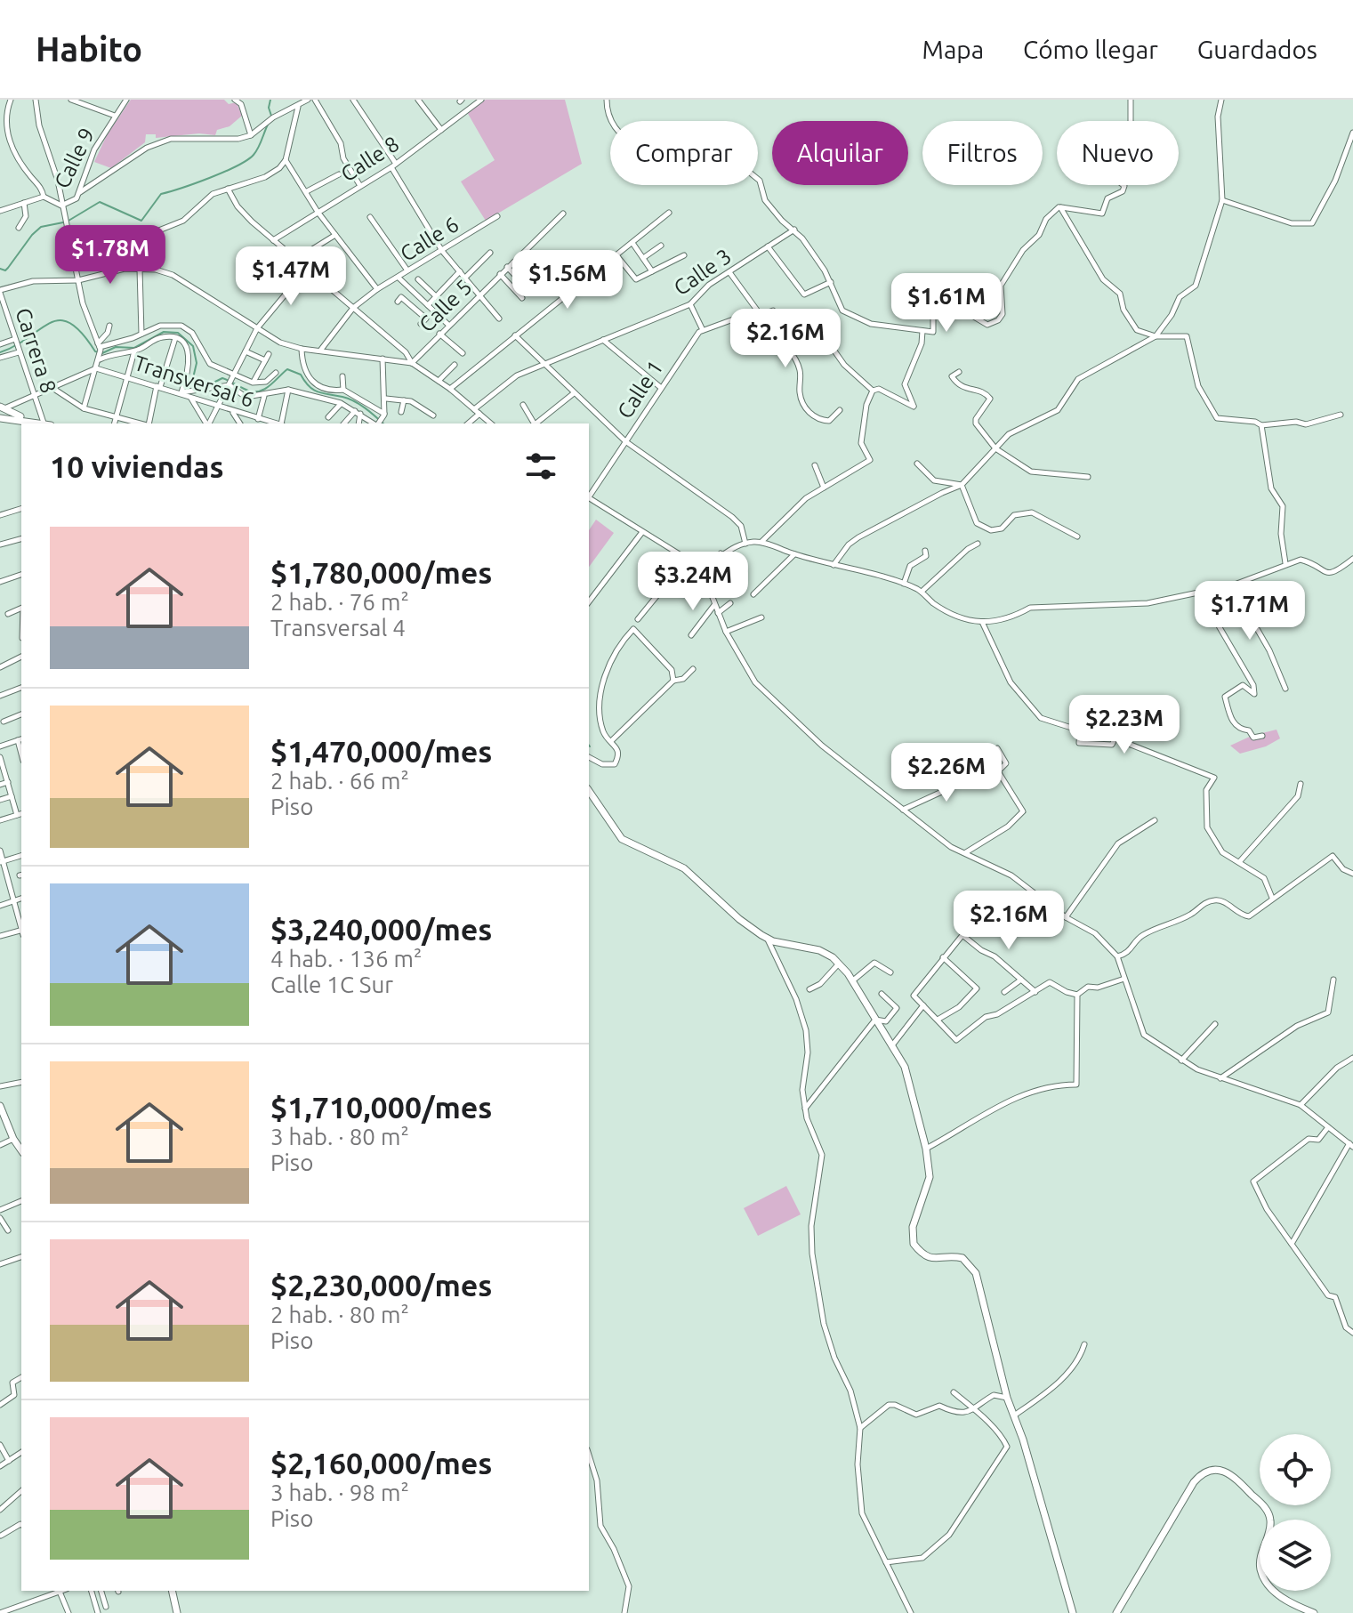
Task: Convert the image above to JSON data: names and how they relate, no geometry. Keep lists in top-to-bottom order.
{
  "streets": {
    "street": [
      "Calle 9",
      "Calle 8",
      "Calle 6",
      "Calle 3",
      "Calle 5",
      "Carrera 8",
      "Transversal 6",
      "Calle 1"
    ]
  },
  "page": {
    "header": "Habito",
    "nav": ["Mapa", "Cómo llegar", "Guardados"],
    "chip": [
      "Comprar",
      "Alquilar",
      "Filtros",
      "Nuevo"
    ],
    "price": [
      "$1.78M",
      "$1.47M",
      "$1.56M",
      "$1.61M",
      "$2.16M",
      "$3.24M",
      "$1.71M",
      "$2.23M",
      "$2.26M",
      "$2.16M"
    ],
    "heading": "10 viviendas",
    "list": [
      {
        "name": "$1,780,000/mes",
        "note": "2 hab. · 76 m² · Transversal 4"
      },
      {
        "name": "$1,470,000/mes",
        "note": "2 hab. · 66 m² · Piso"
      },
      {
        "name": "$3,240,000/mes",
        "note": "4 hab. · 136 m² · Calle 1C Sur"
      },
      {
        "name": "$1,710,000/mes",
        "note": "3 hab. · 80 m² · Piso"
      },
      {
        "name": "$2,230,000/mes",
        "note": "2 hab. · 80 m² · Piso"
      },
      {
        "name": "$2,160,000/mes",
        "note": "3 hab. · 98 m² · Piso"
      }
    ]
  }
}
